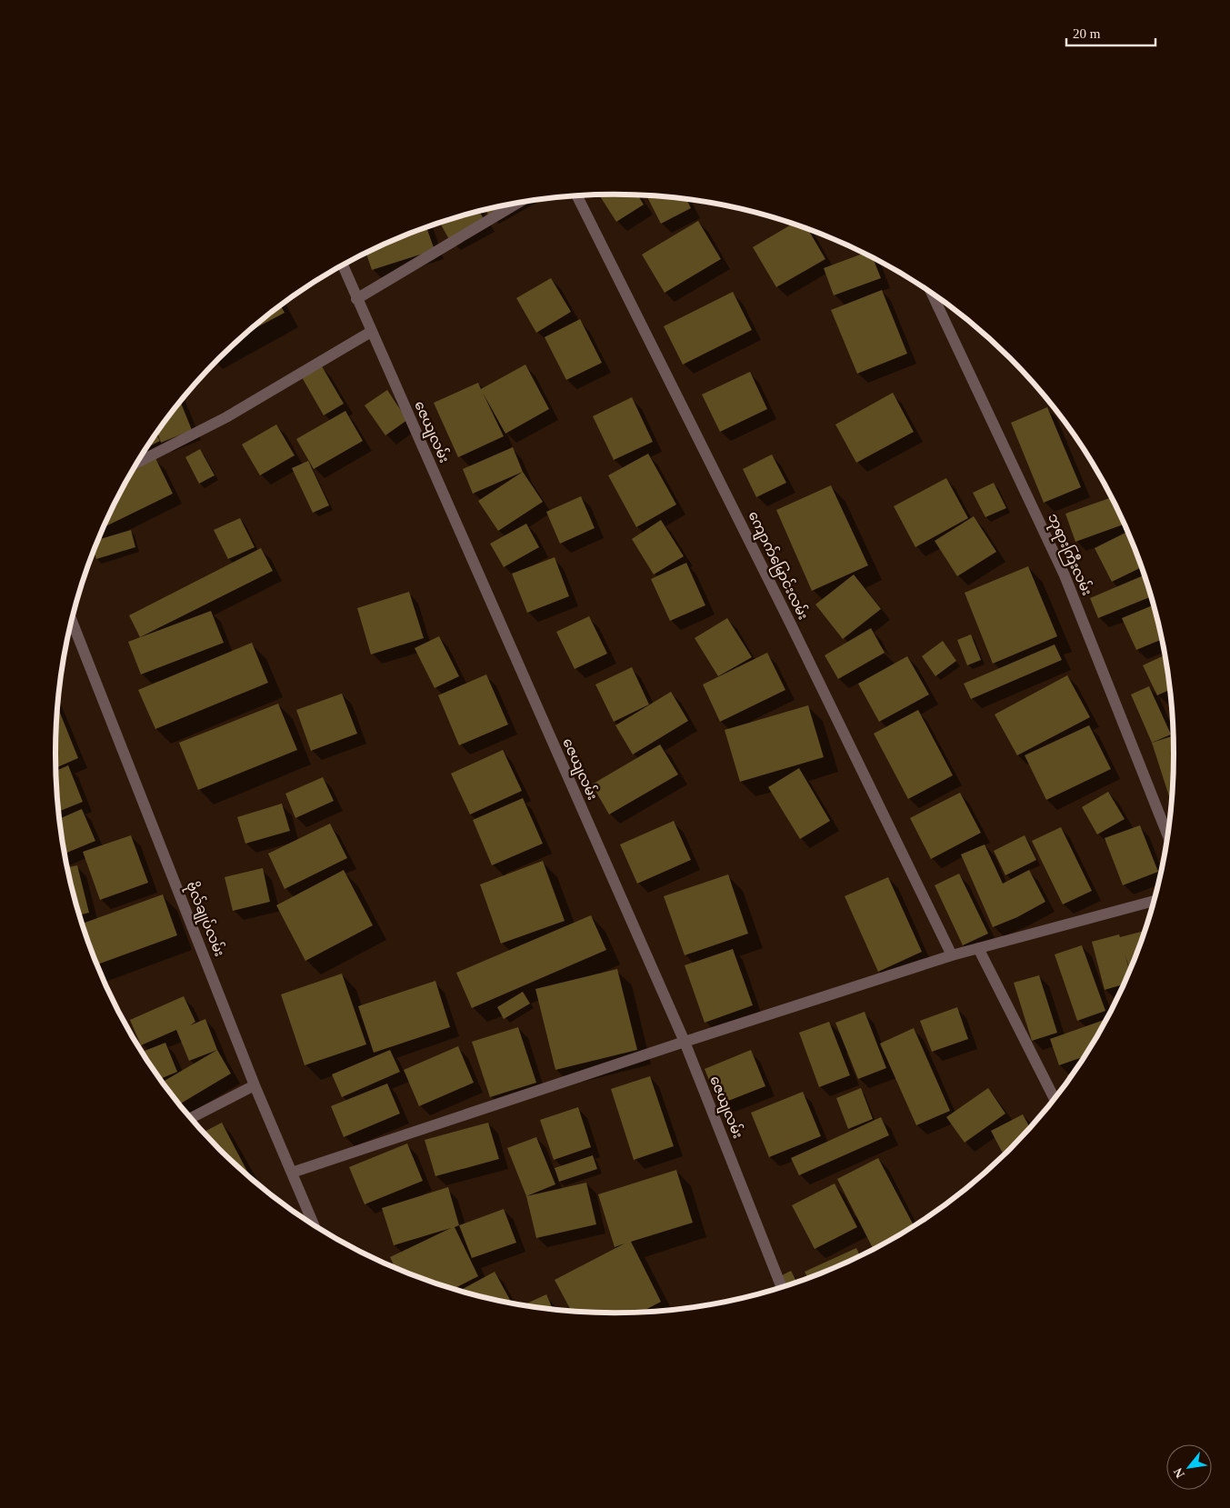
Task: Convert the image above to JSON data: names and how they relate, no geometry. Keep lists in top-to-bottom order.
{
  "streets": {
    "street": [
      "ဇေယျလမ်း",
      "ဘုရားကြီးလမ်း",
      "ကျောက်မြောင်းလမ်း",
      "ဗိုလ်ချုပ်လမ်း"
    ]
  },
  "scale_bar": "20 m",
  "north": "bottom left"
}
